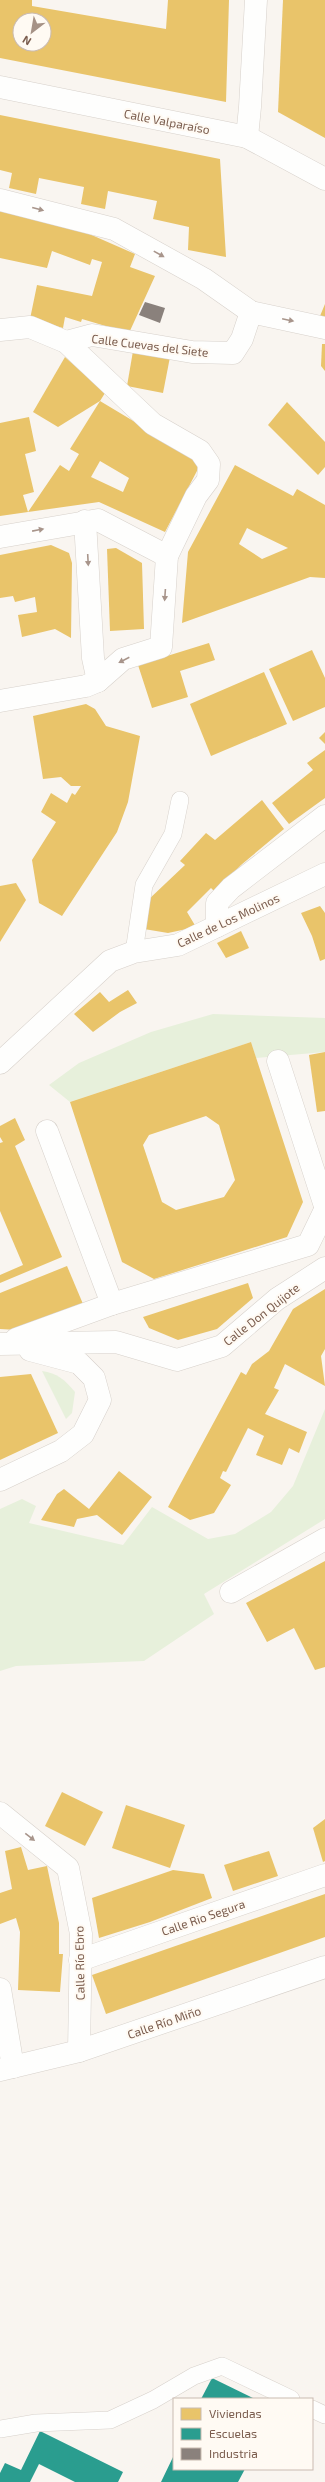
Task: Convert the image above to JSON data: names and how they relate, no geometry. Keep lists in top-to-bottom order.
{
  "streets": {
    "street": [
      "Calle Valparaíso",
      "Calle Cuevas del Siete",
      "Calle de Los Molinos",
      "Calle Don Quijote",
      "Calle Rio Segura",
      "Calle Río Ebro",
      "Calle Río Miño"
    ]
  },
  "crossings": [
    ["Calle Rio Segura", "Calle Río Ebro"],
    ["Calle Río Ebro", "Calle Río Miño"]
  ],
  "one_way": ["Calle Río Ebro"],
  "legend": ["Viviendas", "Escuelas", "Industria"],
  "north": "bottom left"
}
